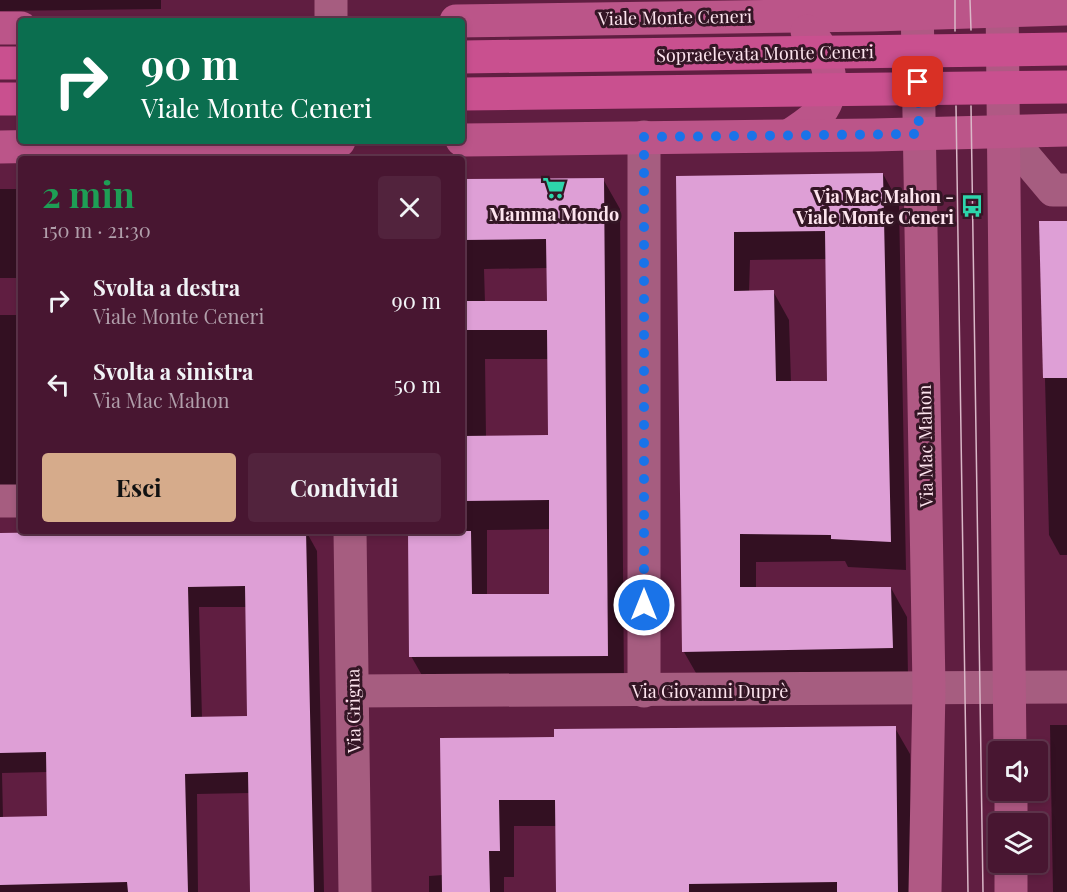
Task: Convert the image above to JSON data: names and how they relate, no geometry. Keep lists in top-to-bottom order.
{
  "streets": {
    "highway": ["Sopraelevata Monte Ceneri"],
    "main road": ["Viale Monte Ceneri", "Via Mac Mahon"],
    "street": ["Via Giovanni Duprè", "Via Grigna"]
  },
  "crossings": [
    ["Viale Monte Ceneri", "Via Mac Mahon"],
    ["Via Mac Mahon", "Via Giovanni Duprè"],
    ["Via Giovanni Duprè", "Via Grigna"]
  ],
  "places": {
    "supermarket": ["Mamma Mondo"],
    "bus stop": ["Via Mac Mahon - Viale Monte Ceneri"]
  },
  "page": {
    "turn": ["90 m", "Viale Monte Ceneri"],
    "heading": ["2 min", "150 m · 21:30"],
    "list": [
      {
        "name": "Svolta a destra",
        "note": "Viale Monte Ceneri",
        "value": "90 m"
      },
      {
        "name": "Svolta a sinistra",
        "note": "Via Mac Mahon",
        "value": "50 m"
      }
    ],
    "buttons": ["Esci", "Condividi"]
  }
}
